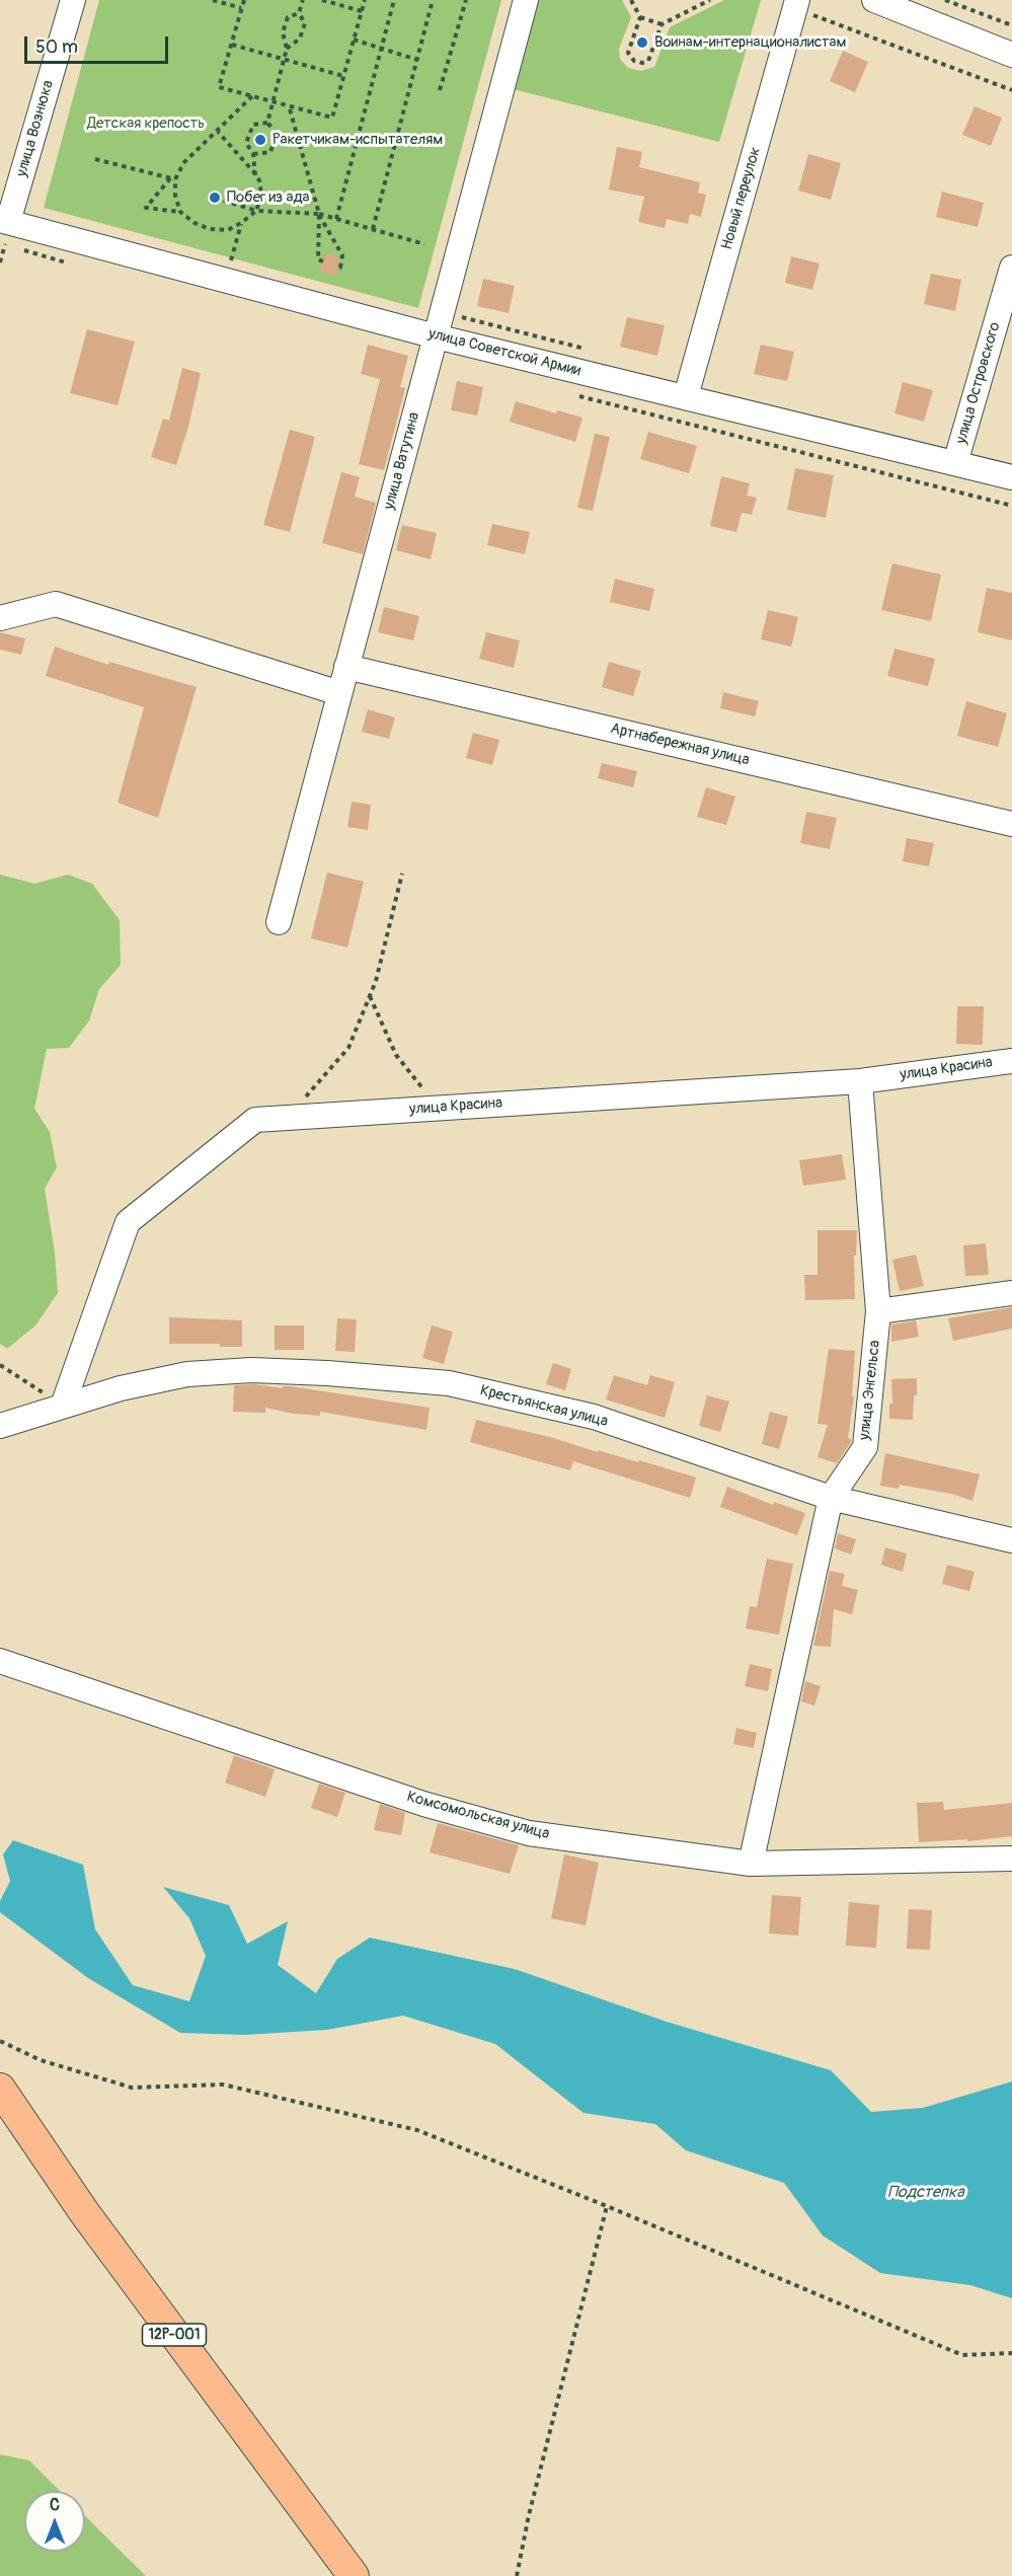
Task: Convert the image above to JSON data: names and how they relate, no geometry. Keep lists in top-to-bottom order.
{
  "streets": {
    "main road": ["12Р-001"],
    "street": [
      "улица Вознюка",
      "Новый переулок",
      "улица Советской Армии",
      "улица Островского",
      "улица Ватутина",
      "Артнабережная улица",
      "улица Красина",
      "улица Энгельса",
      "Крестьянская улица",
      "Комсомольская улица"
    ]
  },
  "crossings": [
    ["улица Вознюка", "улица Советской Армии"],
    ["Новый переулок", "улица Советской Армии"],
    ["улица Советской Армии", "улица Островского"],
    ["улица Советской Армии", "улица Ватутина"],
    ["улица Ватутина", "Артнабережная улица"],
    ["улица Красина", "улица Энгельса"],
    ["улица Красина", "Крестьянская улица"],
    ["улица Энгельса", "Крестьянская улица"],
    ["улица Энгельса", "Комсомольская улица"]
  ],
  "water": ["Подстепка"],
  "parks": ["Детская крепость"],
  "places": ["Воинам-интернационалистам", "Ракетчикам-испытателям", "Побег из ада"],
  "scale_bar": "50 m",
  "north": "top"
}
